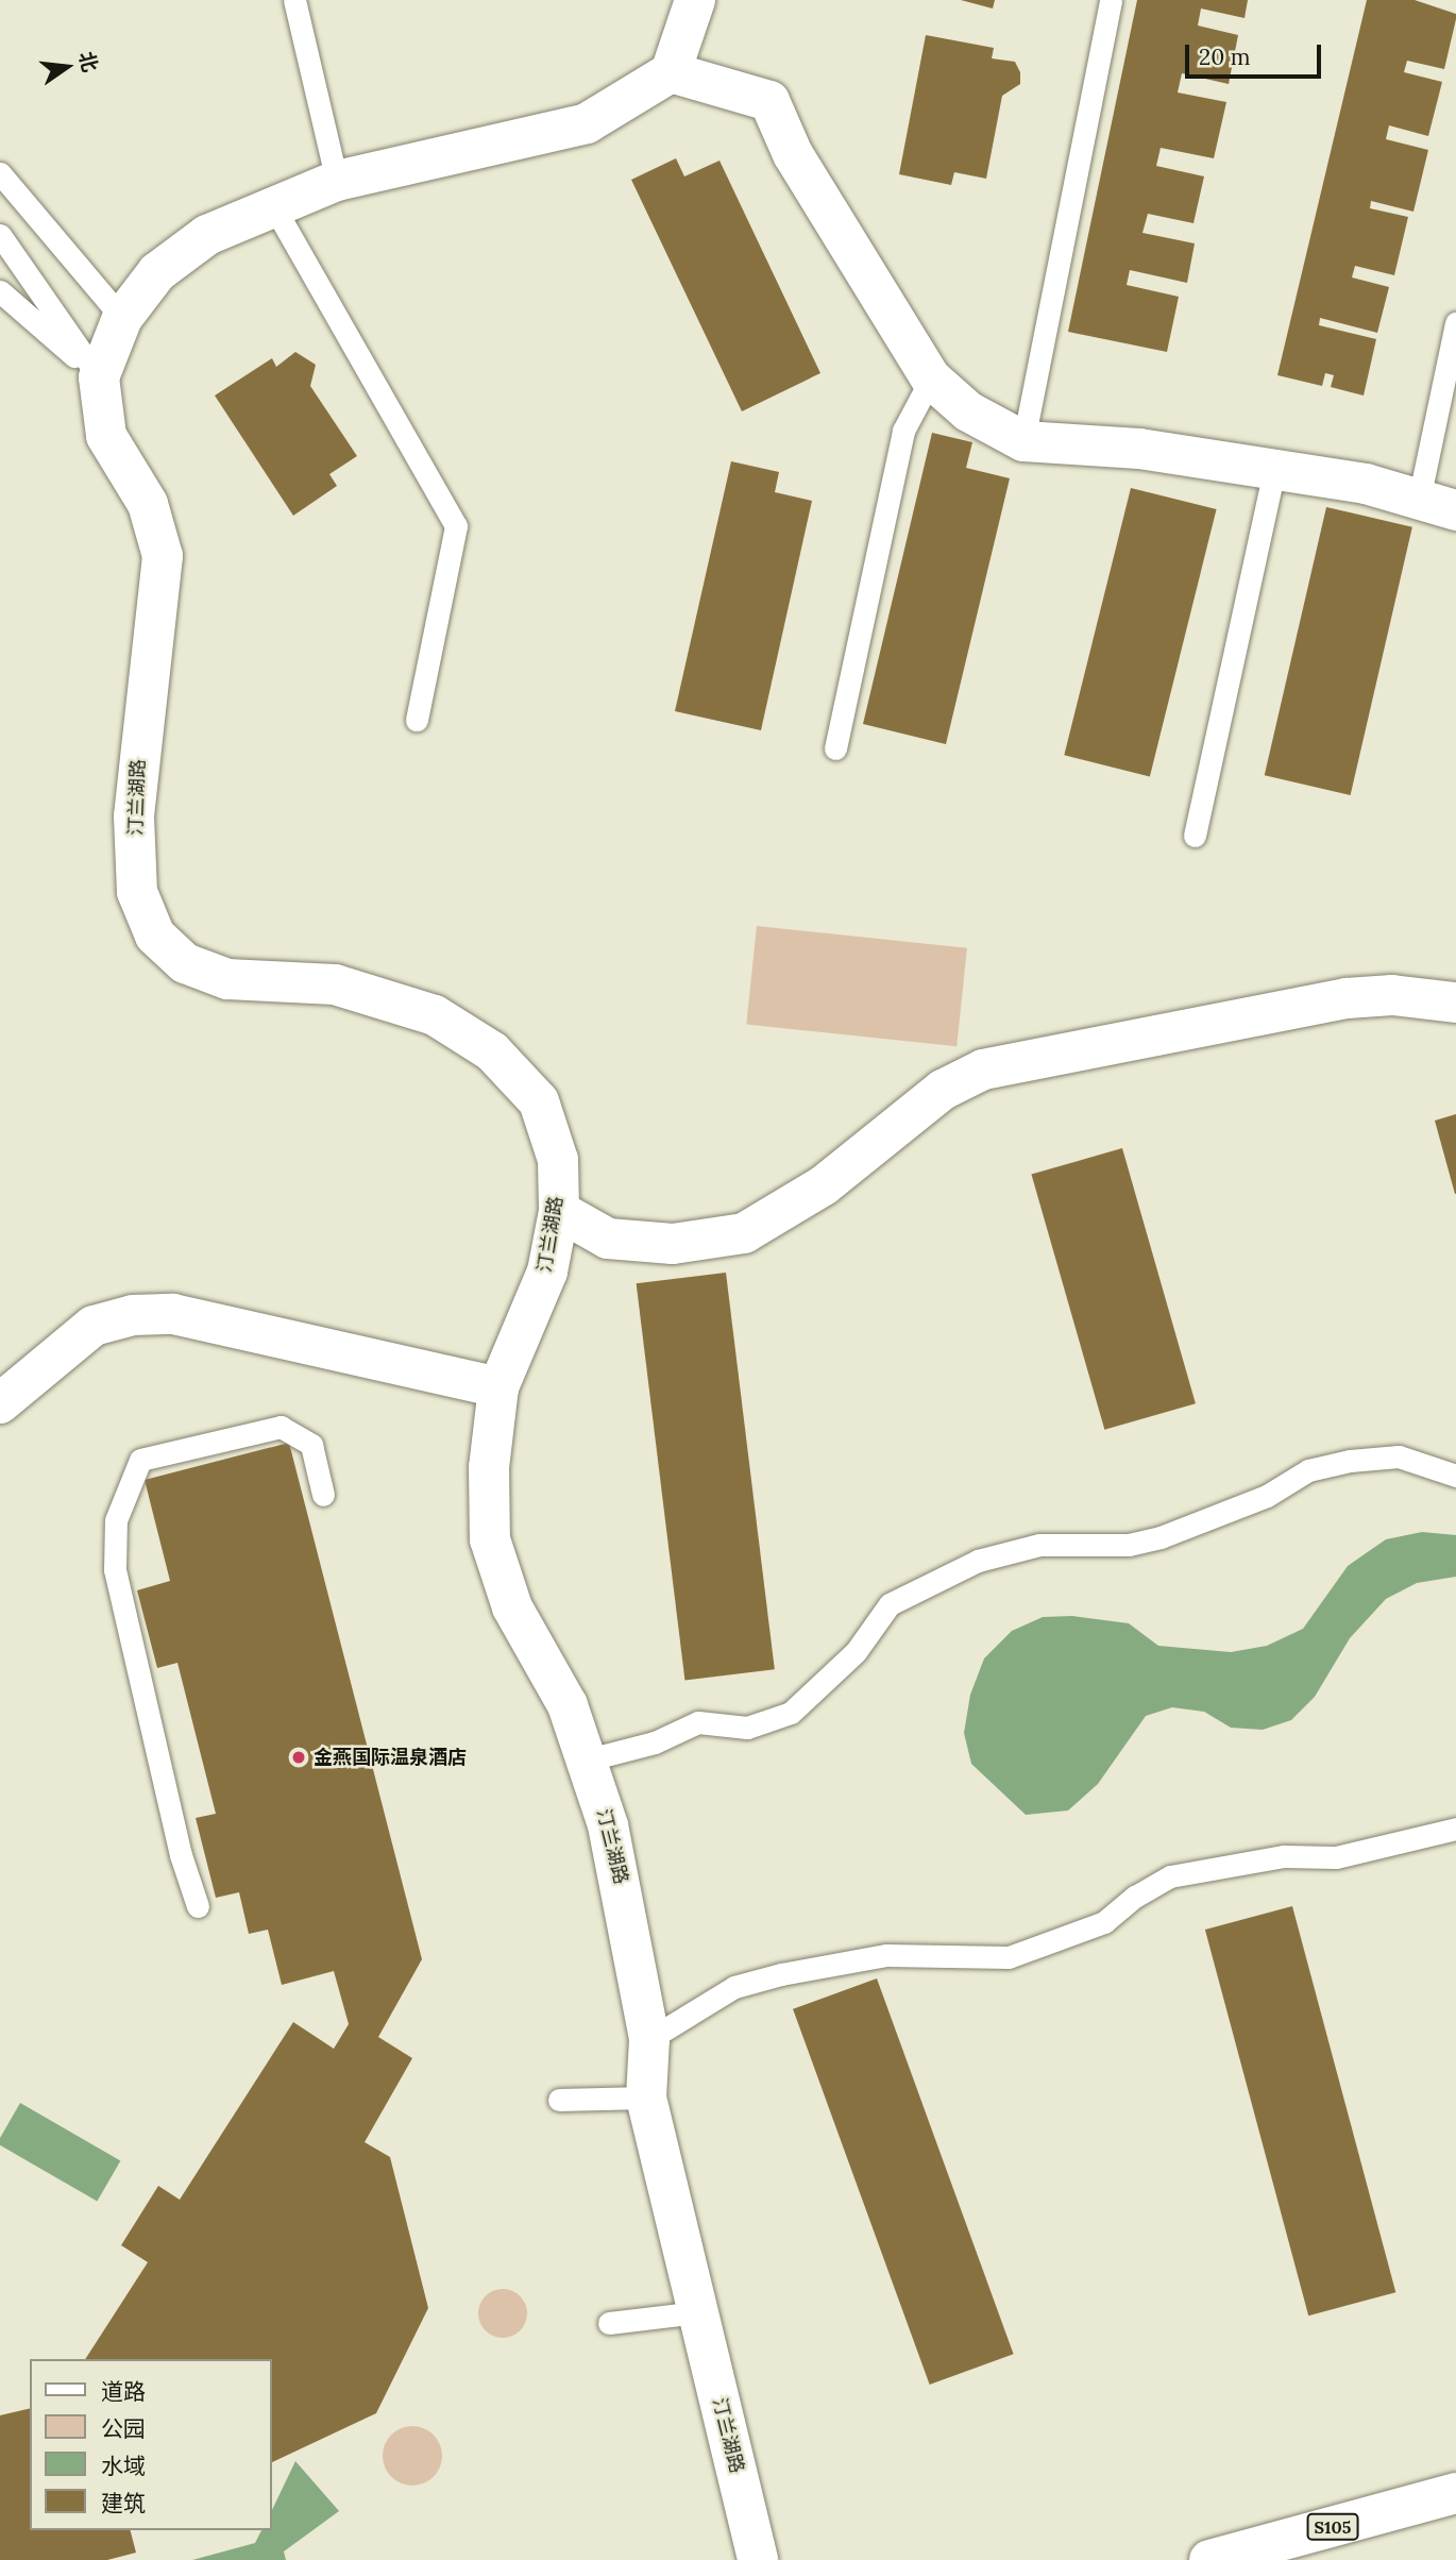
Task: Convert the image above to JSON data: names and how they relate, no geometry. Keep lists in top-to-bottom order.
{
  "streets": {
    "street": ["汀兰湖路", "S105"]
  },
  "places": ["金燕国际温泉酒店"],
  "legend": [
    "道路",
    "公园",
    "水域",
    "建筑"
  ],
  "scale_bar": "20 m",
  "north": "right"
}
